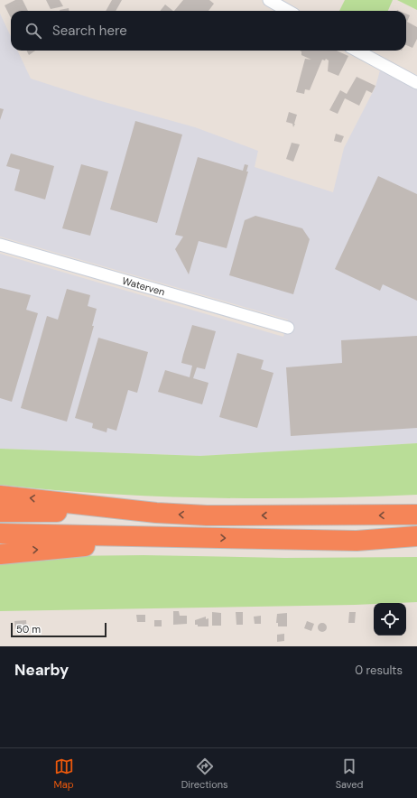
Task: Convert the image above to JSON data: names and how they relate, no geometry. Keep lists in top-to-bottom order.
{
  "streets": {
    "street": ["Waterven"]
  },
  "scale_bar": "50 m",
  "page": {
    "search": "Search here",
    "scale": "50 m",
    "heading": ["Nearby", "0 results"],
    "nav": ["Map", "Directions", "Saved"]
  }
}
